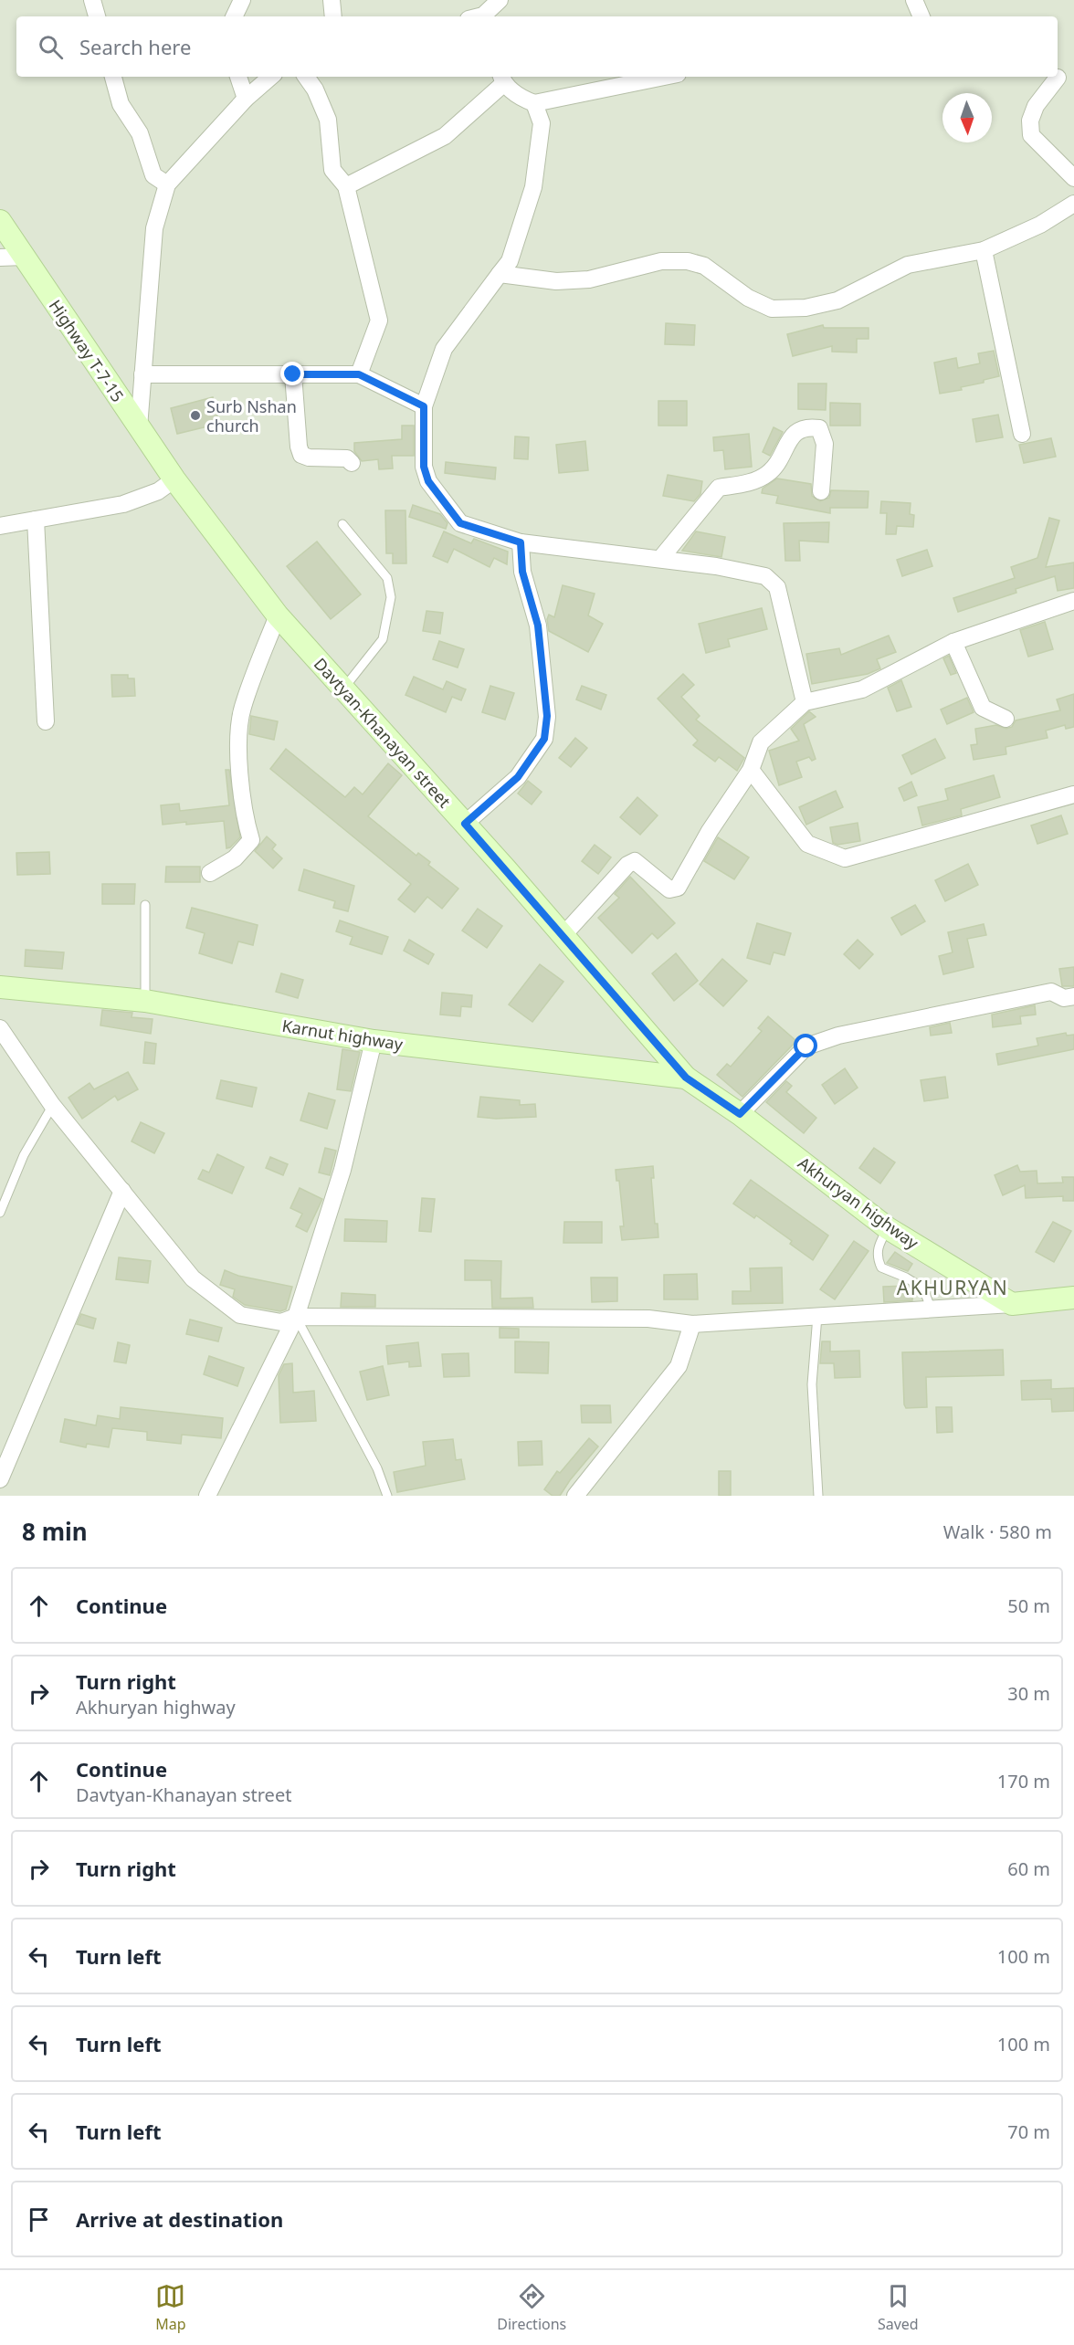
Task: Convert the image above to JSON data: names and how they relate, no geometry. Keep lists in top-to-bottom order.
{
  "streets": {
    "main road": [
      "Highway T-7-15",
      "Davtyan-Khanayan street",
      "Karnut highway",
      "Akhuryan highway"
    ]
  },
  "crossings": [
    ["Highway T-7-15", "Davtyan-Khanayan street"],
    ["Davtyan-Khanayan street", "Karnut highway"],
    ["Davtyan-Khanayan street", "Akhuryan highway"],
    ["Karnut highway", "Akhuryan highway"]
  ],
  "districts": ["AKHURYAN"],
  "places": ["Surb Nshan church"],
  "north": "bottom",
  "page": {
    "search": "Search here",
    "heading": ["8 min", "Walk · 580 m"],
    "list": [
      ["Continue", "50 m"],
      ["Turn right", "Akhuryan highway", "30 m"],
      ["Continue", "Davtyan-Khanayan street", "170 m"],
      ["Turn right", "60 m"],
      ["Turn left", "100 m"],
      ["Turn left", "100 m"],
      ["Turn left", "70 m"],
      "Arrive at destination"
    ],
    "nav": ["Map", "Directions", "Saved"]
  }
}
